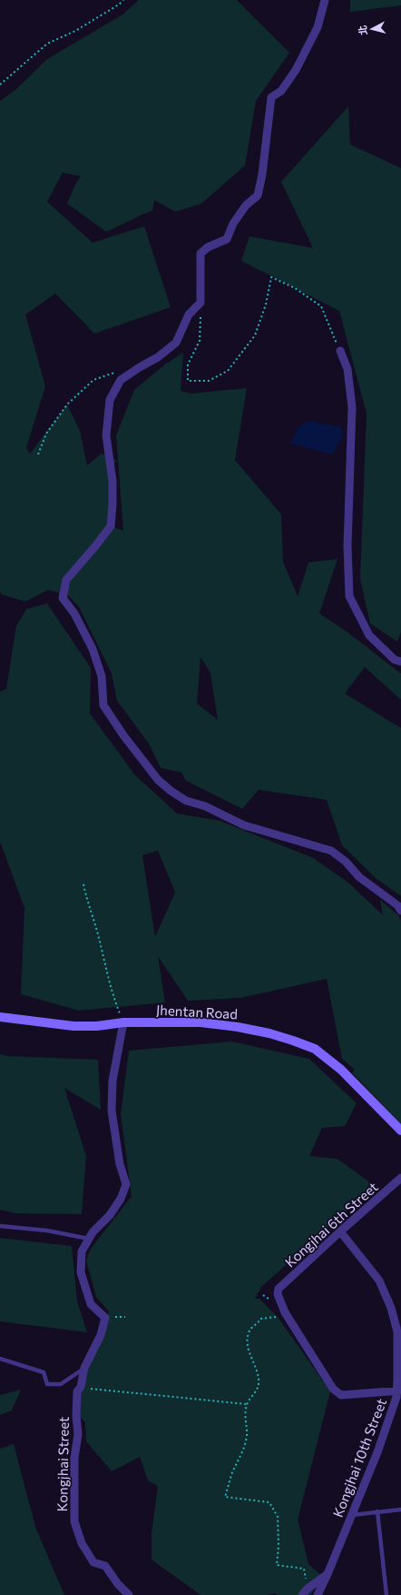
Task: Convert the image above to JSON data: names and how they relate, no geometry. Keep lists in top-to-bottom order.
{
  "streets": {
    "street": [
      "Jhentan Road",
      "Kongjhai 6th Street",
      "Kongjhai 10th Street",
      "Kongjhai Street"
    ]
  },
  "crossings": [
    ["Kongjhai 6th Street", "Kongjhai 10th Street"]
  ],
  "north": "left"
}
